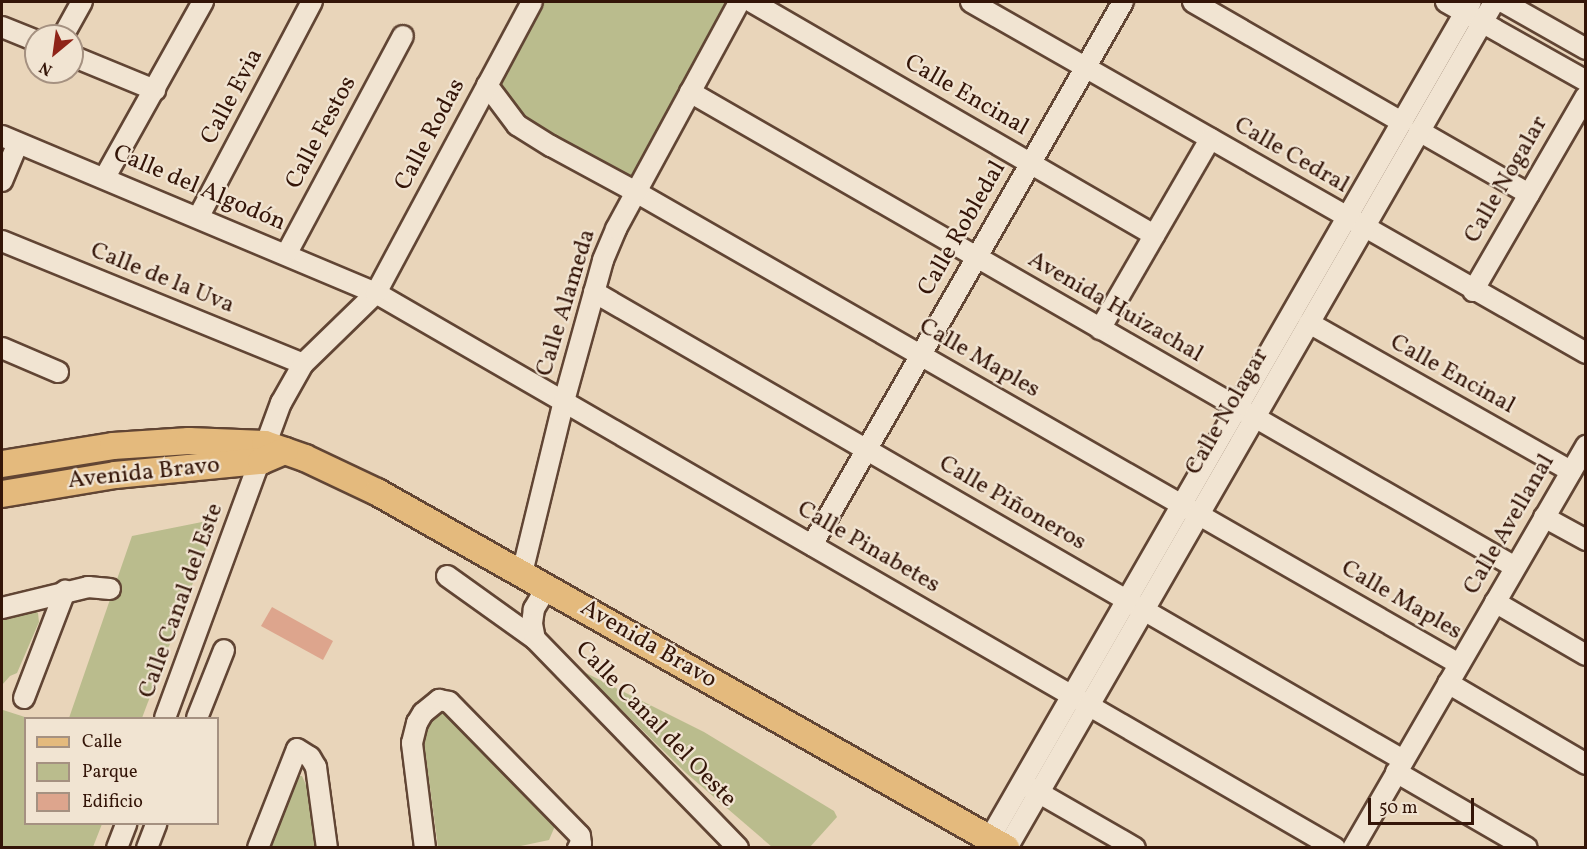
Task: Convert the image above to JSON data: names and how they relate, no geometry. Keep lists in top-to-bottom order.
{
  "streets": {
    "main road": ["Avenida Bravo"],
    "street": [
      "Calle Encinal",
      "Calle Evia",
      "Calle Festos",
      "Calle Rodas",
      "Calle Cedral",
      "Calle Nogalar",
      "Calle del Algodón",
      "Calle Robledal",
      "Calle de la Uva",
      "Calle Alameda",
      "Avenida Huizachal",
      "Calle Maples",
      "Calle Nolagar",
      "Calle Piñoneros",
      "Calle Avellanal",
      "Calle Pinabetes",
      "Calle Canal del Este",
      "Calle Canal del Oeste"
    ]
  },
  "crossings": [
    ["Calle Encinal", "Calle Robledal"],
    ["Calle Encinal", "Calle Nolagar"],
    ["Calle Encinal", "Calle Avellanal"],
    ["Calle Evia", "Calle del Algodón"],
    ["Calle Festos", "Calle del Algodón"],
    ["Calle Rodas", "Calle del Algodón"],
    ["Calle Rodas", "Calle Maples"],
    ["Calle Rodas", "Calle Pinabetes"],
    ["Calle Rodas", "Calle Canal del Este"],
    ["Calle Cedral", "Calle Nogalar"],
    ["Calle Cedral", "Calle Robledal"],
    ["Calle Cedral", "Calle Nolagar"],
    ["Calle del Algodón", "Calle Pinabetes"],
    ["Calle del Algodón", "Calle Canal del Este"],
    ["Calle Robledal", "Avenida Huizachal"],
    ["Calle Robledal", "Calle Maples"],
    ["Calle Robledal", "Calle Piñoneros"],
    ["Calle Robledal", "Calle Pinabetes"],
    ["Calle de la Uva", "Calle Canal del Este"],
    ["Calle Alameda", "Avenida Huizachal"],
    ["Calle Alameda", "Calle Maples"],
    ["Calle Alameda", "Avenida Bravo"],
    ["Calle Alameda", "Calle Piñoneros"],
    ["Calle Alameda", "Calle Pinabetes"],
    ["Avenida Huizachal", "Calle Nolagar"],
    ["Avenida Huizachal", "Calle Avellanal"],
    ["Calle Maples", "Calle Nolagar"],
    ["Calle Maples", "Calle Avellanal"],
    ["Calle Nolagar", "Avenida Bravo"],
    ["Calle Nolagar", "Calle Piñoneros"],
    ["Calle Nolagar", "Calle Pinabetes"],
    ["Avenida Bravo", "Calle Canal del Este"],
    ["Calle Piñoneros", "Calle Avellanal"],
    ["Calle Pinabetes", "Calle Canal del Este"]
  ],
  "legend": ["Calle", "Parque", "Edificio"],
  "scale_bar": "50 m",
  "north": "bottom left"
}
